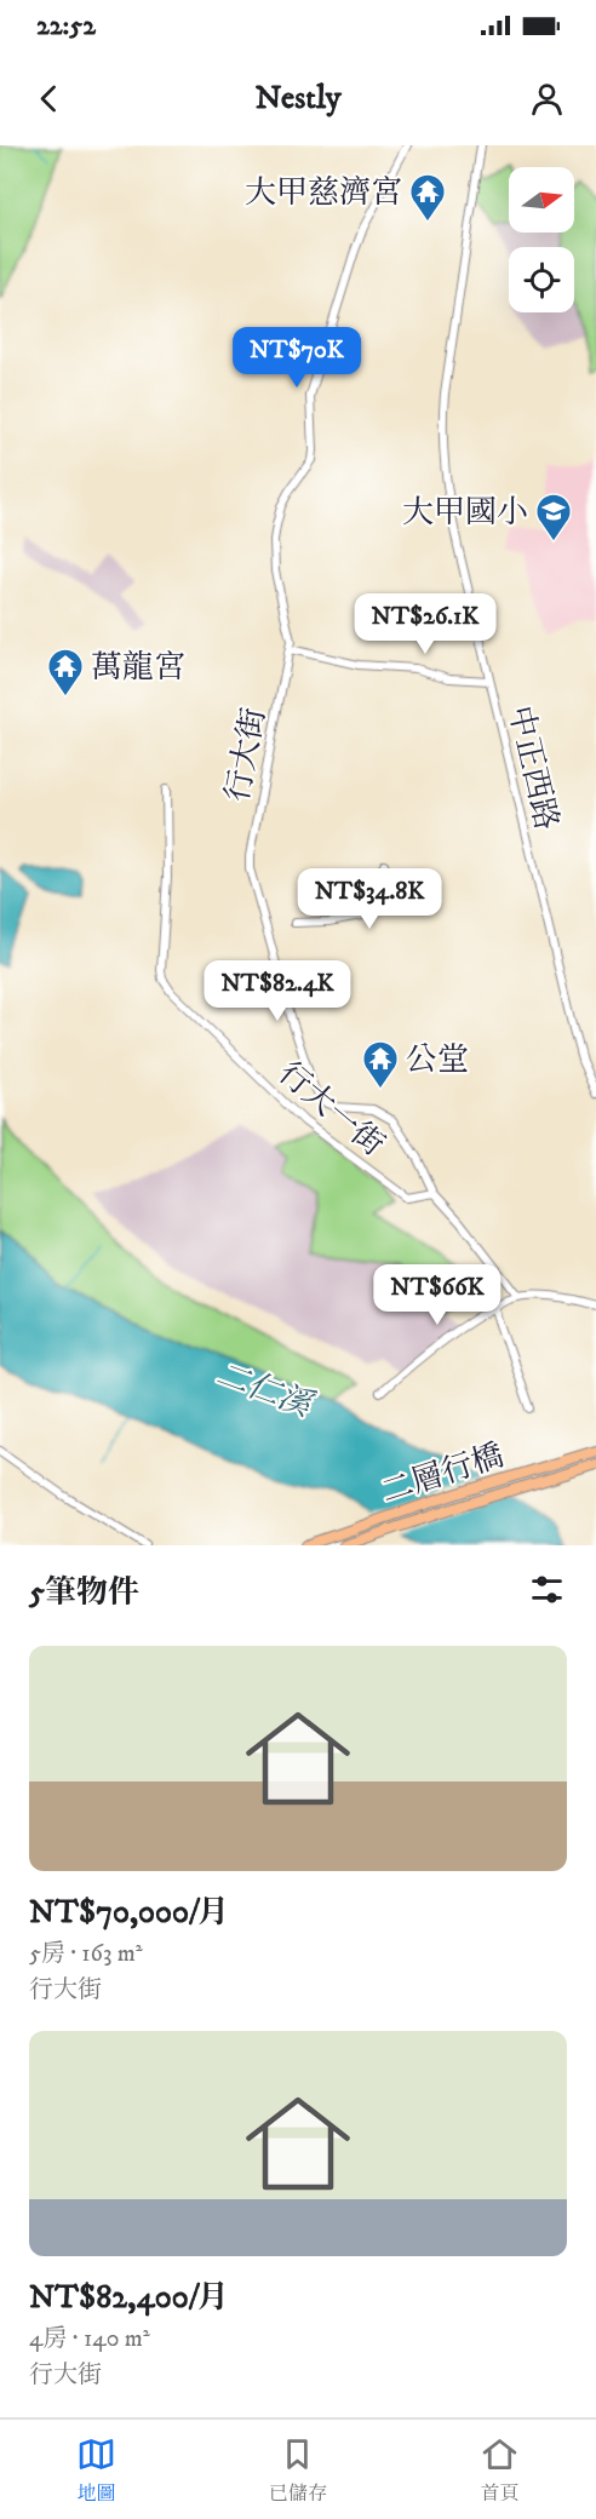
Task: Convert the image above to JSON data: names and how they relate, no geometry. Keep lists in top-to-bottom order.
{
  "streets": {
    "main road": ["二層行橋"],
    "street": ["行大街", "中正西路", "行大一街"]
  },
  "crossings": [
    ["行大街", "行大一街"]
  ],
  "water": ["二仁溪"],
  "places": {
    "temple": ["大甲慈濟宮", "萬龍宮", "公堂"],
    "school or university": ["大甲國小"]
  },
  "north": "right",
  "page": {
    "status": "22:52",
    "header": "Nestly",
    "price": [
      "NT$70K",
      "NT$26.1K",
      "NT$34.8K",
      "NT$82.4K",
      "NT$66K"
    ],
    "heading": "5筆物件",
    "list": [
      {
        "name": "NT$70,000/月",
        "note": "5房 · 163 m² · 行大街"
      },
      {
        "name": "NT$82,400/月",
        "note": "4房 · 140 m² · 行大街"
      }
    ],
    "tabs": ["地圖", "已儲存", "首頁"]
  }
}
